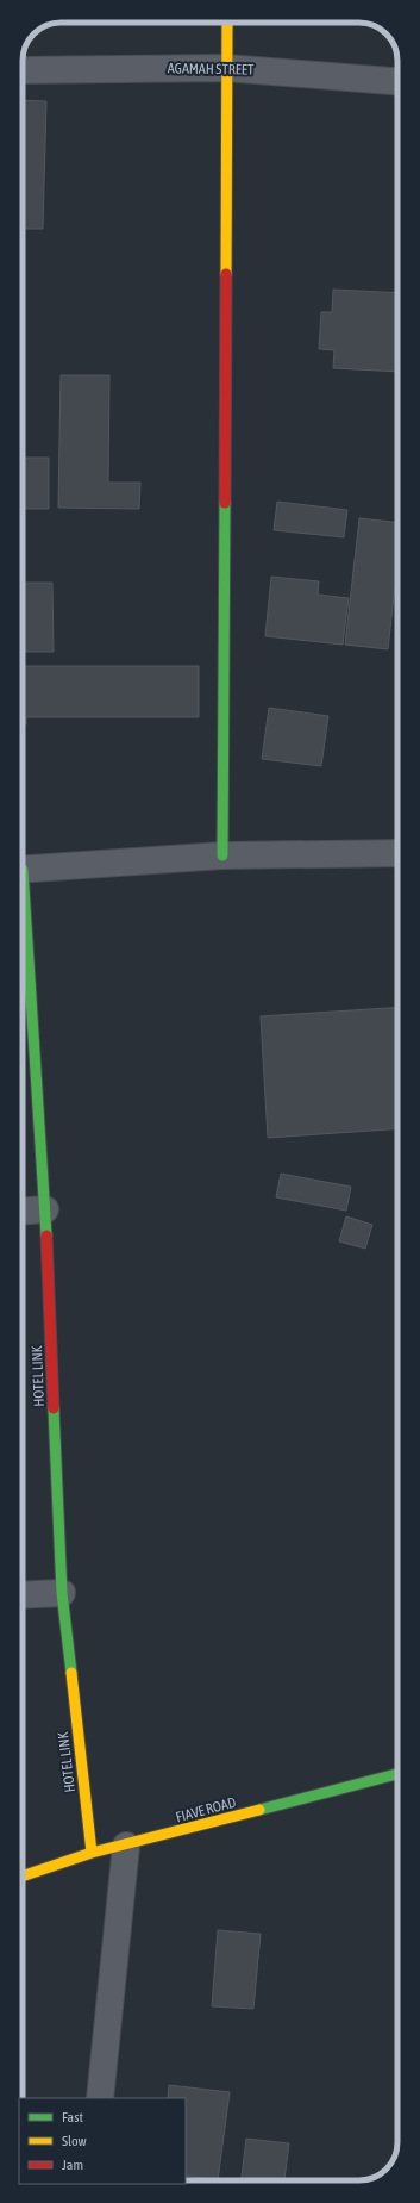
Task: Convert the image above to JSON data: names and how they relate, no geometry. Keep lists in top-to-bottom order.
{
  "streets": {
    "street": ["AGAMAH STREET", "HOTEL LINK", "FIAVE ROAD"]
  },
  "crossings": [
    ["HOTEL LINK", "FIAVE ROAD"]
  ],
  "legend": ["Fast", "Slow", "Jam"]
}
